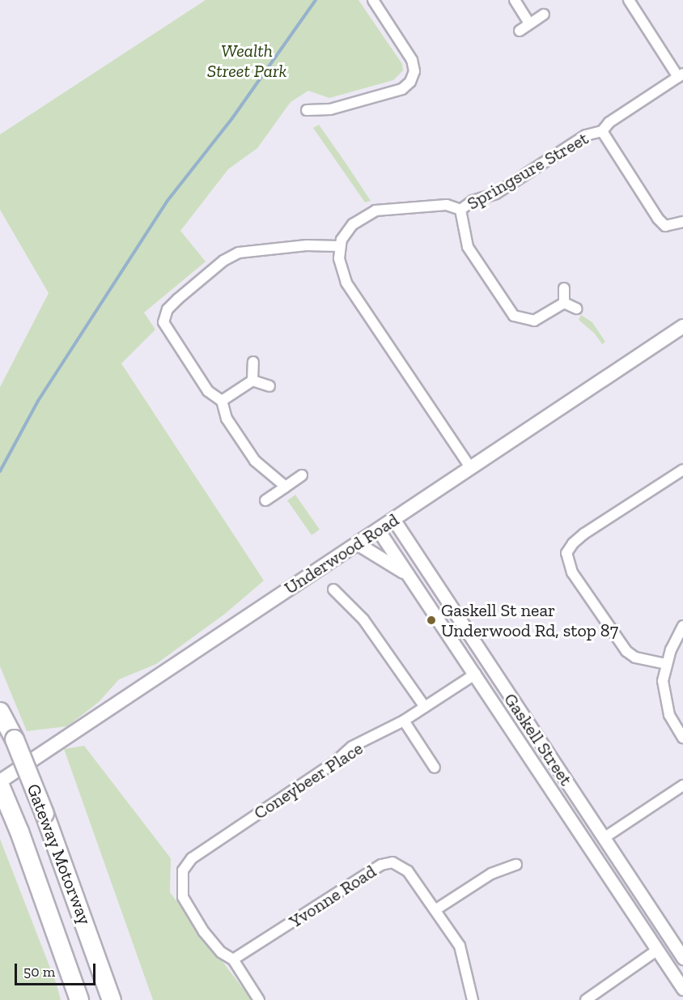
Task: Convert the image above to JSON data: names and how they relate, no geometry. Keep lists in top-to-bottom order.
{
  "streets": {
    "highway": ["Gateway Motorway"],
    "main road": ["Underwood Road"],
    "street": [
      "Springsure Street",
      "Gaskell Street",
      "Coneybeer Place",
      "Yvonne Road"
    ]
  },
  "crossings": [
    ["Underwood Road", "Gaskell Street"],
    ["Gaskell Street", "Coneybeer Place"],
    ["Coneybeer Place", "Yvonne Road"]
  ],
  "parks": ["Wealth Street Park"],
  "places": ["Gaskell St near Underwood Rd, stop 87"],
  "scale_bar": "50 m"
}
